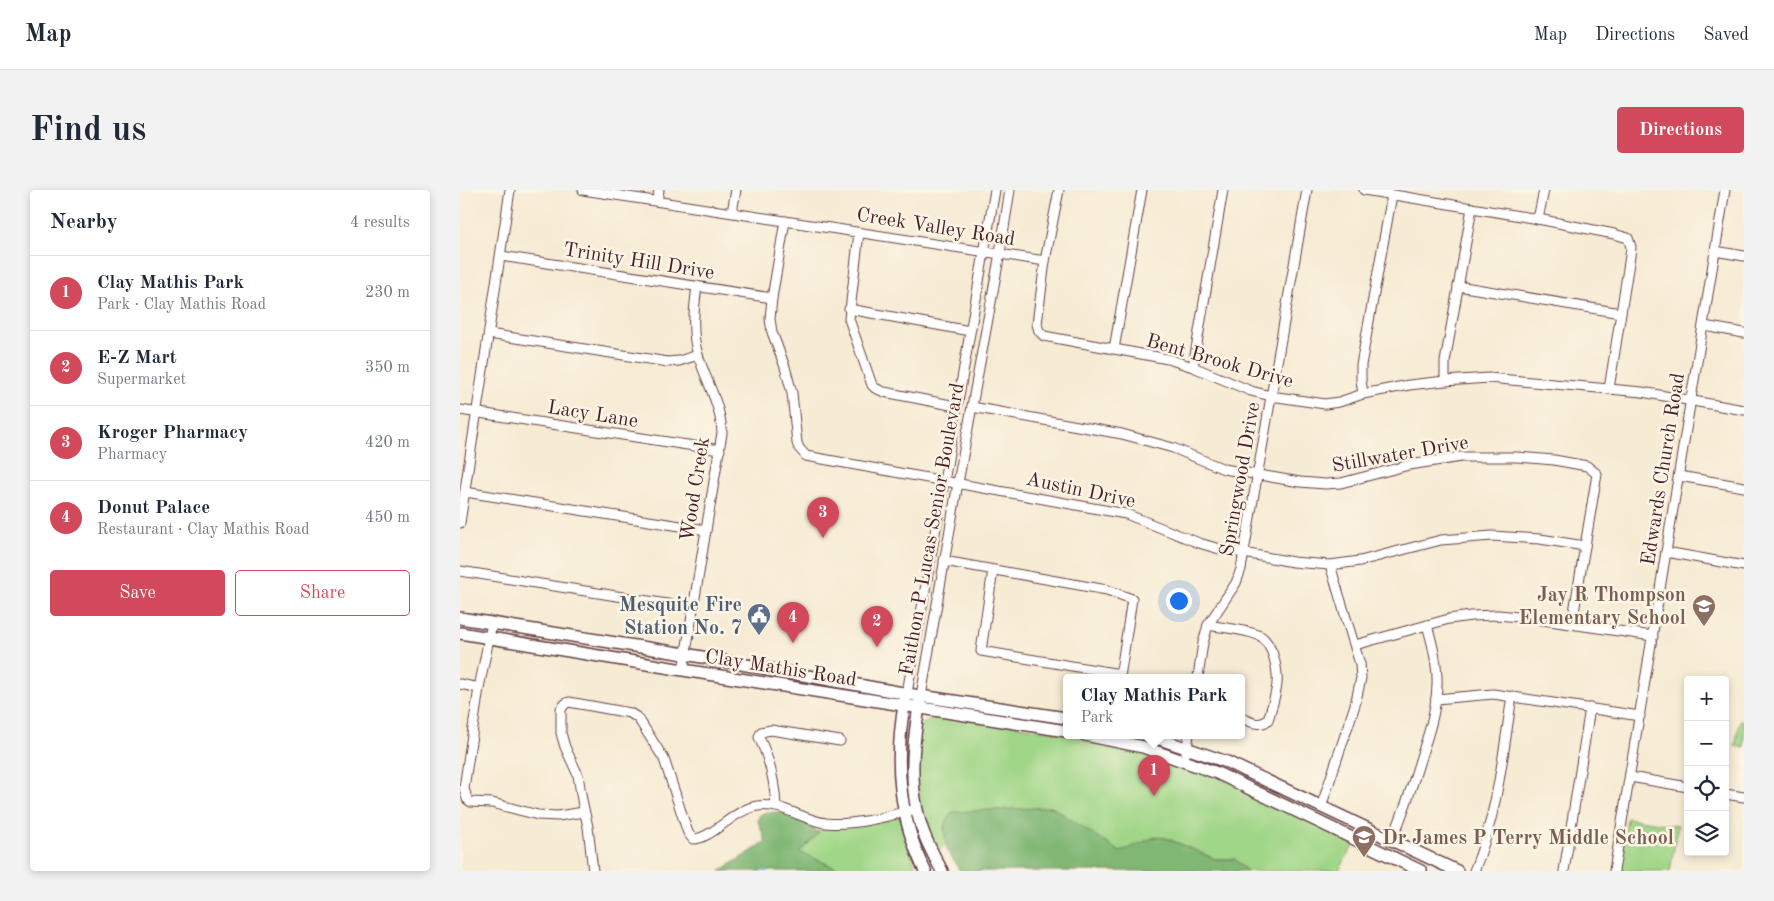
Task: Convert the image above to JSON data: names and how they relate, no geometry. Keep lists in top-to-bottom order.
{
  "streets": {
    "main road": ["Faithon P Lucas Senior Boulevard", "Clay Mathis Road"],
    "street": [
      "Creek Valley Road",
      "Trinity Hill Drive",
      "Bent Brook Drive",
      "Lacy Lane",
      "Stillwater Drive",
      "Edwards Church Road",
      "Springwood Drive",
      "Wood Creek",
      "Austin Drive"
    ]
  },
  "crossings": [
    ["Creek Valley Road", "Bent Brook Drive"],
    ["Creek Valley Road", "Austin Drive"],
    ["Creek Valley Road", "Faithon P Lucas Senior Boulevard"],
    ["Trinity Hill Drive", "Wood Creek"],
    ["Trinity Hill Drive", "Austin Drive"],
    ["Bent Brook Drive", "Edwards Church Road"],
    ["Bent Brook Drive", "Springwood Drive"],
    ["Lacy Lane", "Wood Creek"],
    ["Stillwater Drive", "Springwood Drive"],
    ["Stillwater Drive", "Austin Drive"],
    ["Stillwater Drive", "Faithon P Lucas Senior Boulevard"],
    ["Springwood Drive", "Austin Drive"],
    ["Wood Creek", "Clay Mathis Road"],
    ["Austin Drive", "Faithon P Lucas Senior Boulevard"],
    ["Faithon P Lucas Senior Boulevard", "Clay Mathis Road"]
  ],
  "places": {
    "school or university": ["Jay R Thompson Elementary School", "Dr James P Terry Middle School"],
    "public building": ["Mesquite Fire Station No. 7"]
  },
  "page": {
    "header": "Map",
    "nav": ["Map", "Directions", "Saved"],
    "buttons": [
      "Directions",
      ["Save", "Share"]
    ],
    "title": "Find us",
    "heading": ["Nearby", "4 results"],
    "list": [
      {
        "mark": "1",
        "name": "Clay Mathis Park",
        "note": "Park · Clay Mathis Road",
        "value": "230 m"
      },
      {
        "mark": "2",
        "name": "E-Z Mart",
        "note": "Supermarket",
        "value": "350 m"
      },
      {
        "mark": "3",
        "name": "Kroger Pharmacy",
        "note": "Pharmacy",
        "value": "420 m"
      },
      {
        "mark": "4",
        "name": "Donut Palace",
        "note": "Restaurant · Clay Mathis Road",
        "value": "450 m"
      }
    ],
    "pins": [
      "3",
      "4",
      "2",
      "1"
    ],
    "popup": ["Clay Mathis Park", "Park"],
    "map_buttons": ["+", "−"]
  }
}
